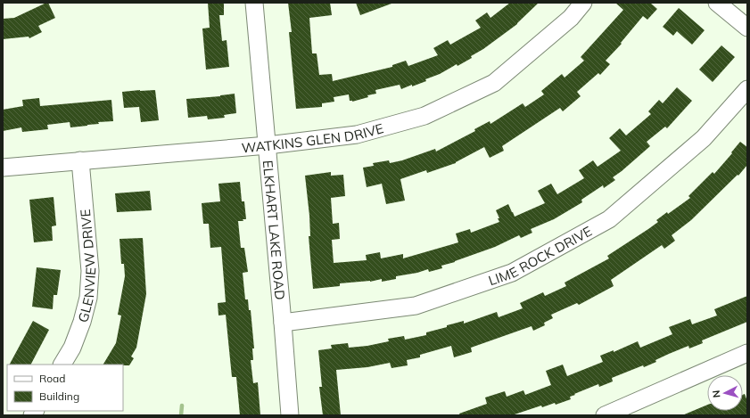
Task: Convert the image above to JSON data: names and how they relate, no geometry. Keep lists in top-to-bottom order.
{
  "streets": {
    "street": [
      "WATKINS GLEN DRIVE",
      "ELKHART LAKE ROAD",
      "LIME ROCK DRIVE",
      "GLENVIEW DRIVE"
    ]
  },
  "crossings": [
    ["WATKINS GLEN DRIVE", "ELKHART LAKE ROAD"],
    ["WATKINS GLEN DRIVE", "GLENVIEW DRIVE"],
    ["ELKHART LAKE ROAD", "LIME ROCK DRIVE"]
  ],
  "legend": ["Road", "Building"],
  "north": "left"
}
